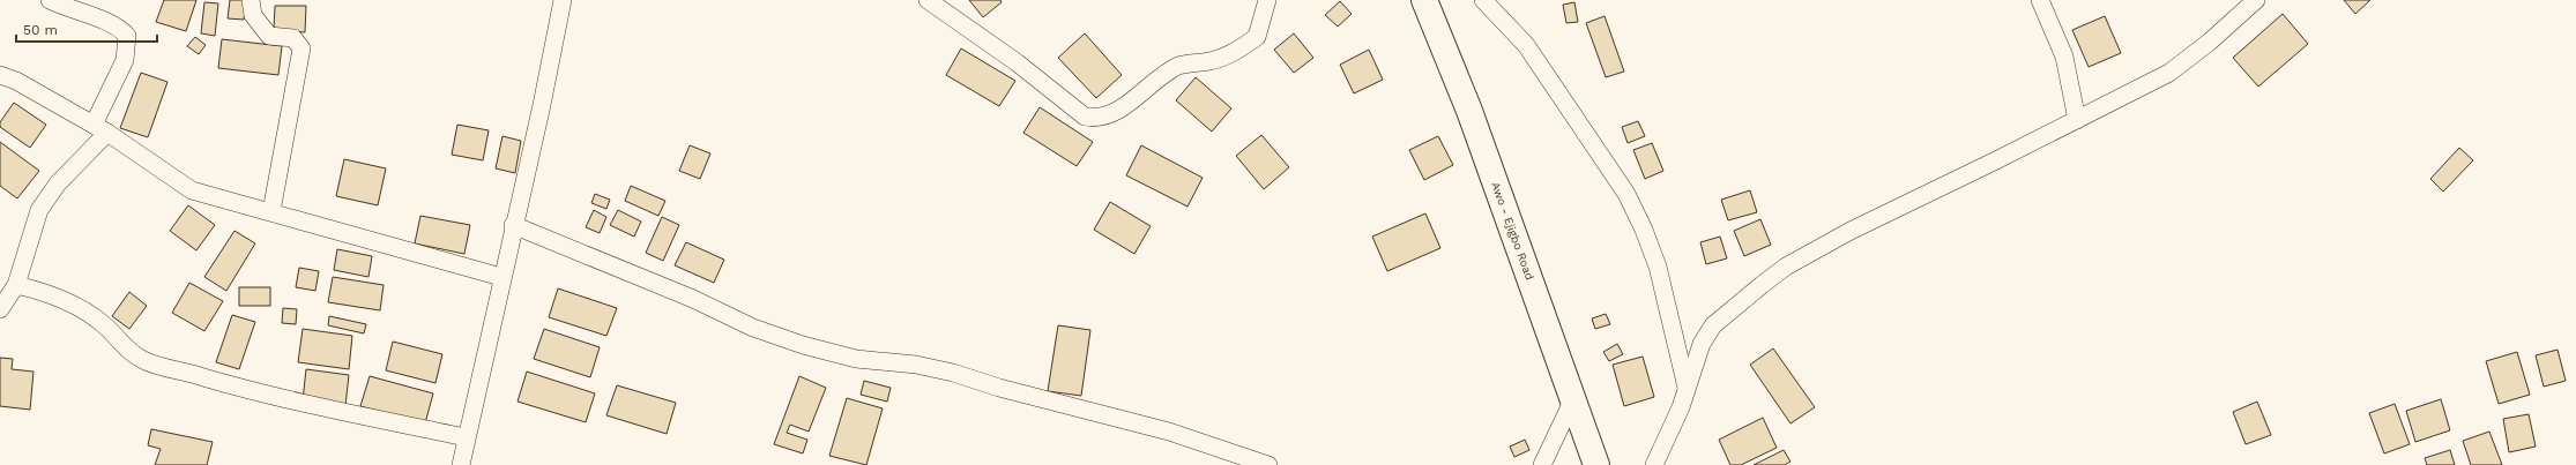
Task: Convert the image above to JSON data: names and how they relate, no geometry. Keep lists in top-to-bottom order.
{
  "streets": {
    "main road": ["Awo - Ejigbo Road"]
  },
  "scale_bar": "50 m"
}
